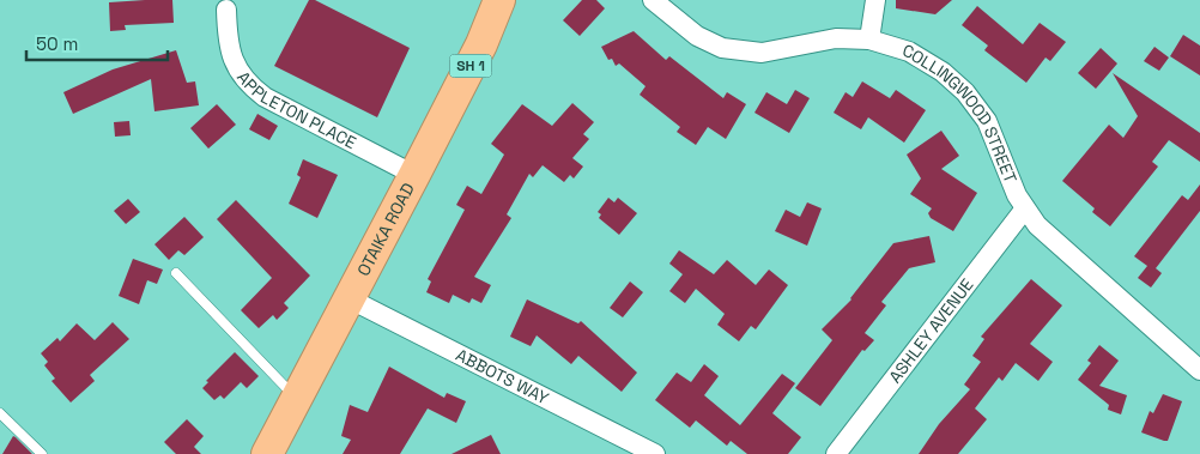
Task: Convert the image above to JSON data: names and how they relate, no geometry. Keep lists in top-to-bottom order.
{
  "streets": {
    "highway": ["SH 1", "OTAIKA ROAD"],
    "street": [
      "APPLETON PLACE",
      "COLLINGWOOD STREET",
      "ASHLEY AVENUE",
      "ABBOTS WAY"
    ]
  },
  "crossings": [
    ["APPLETON PLACE", "OTAIKA ROAD"],
    ["COLLINGWOOD STREET", "ASHLEY AVENUE"],
    ["OTAIKA ROAD", "ABBOTS WAY"]
  ],
  "scale_bar": "50 m"
}
